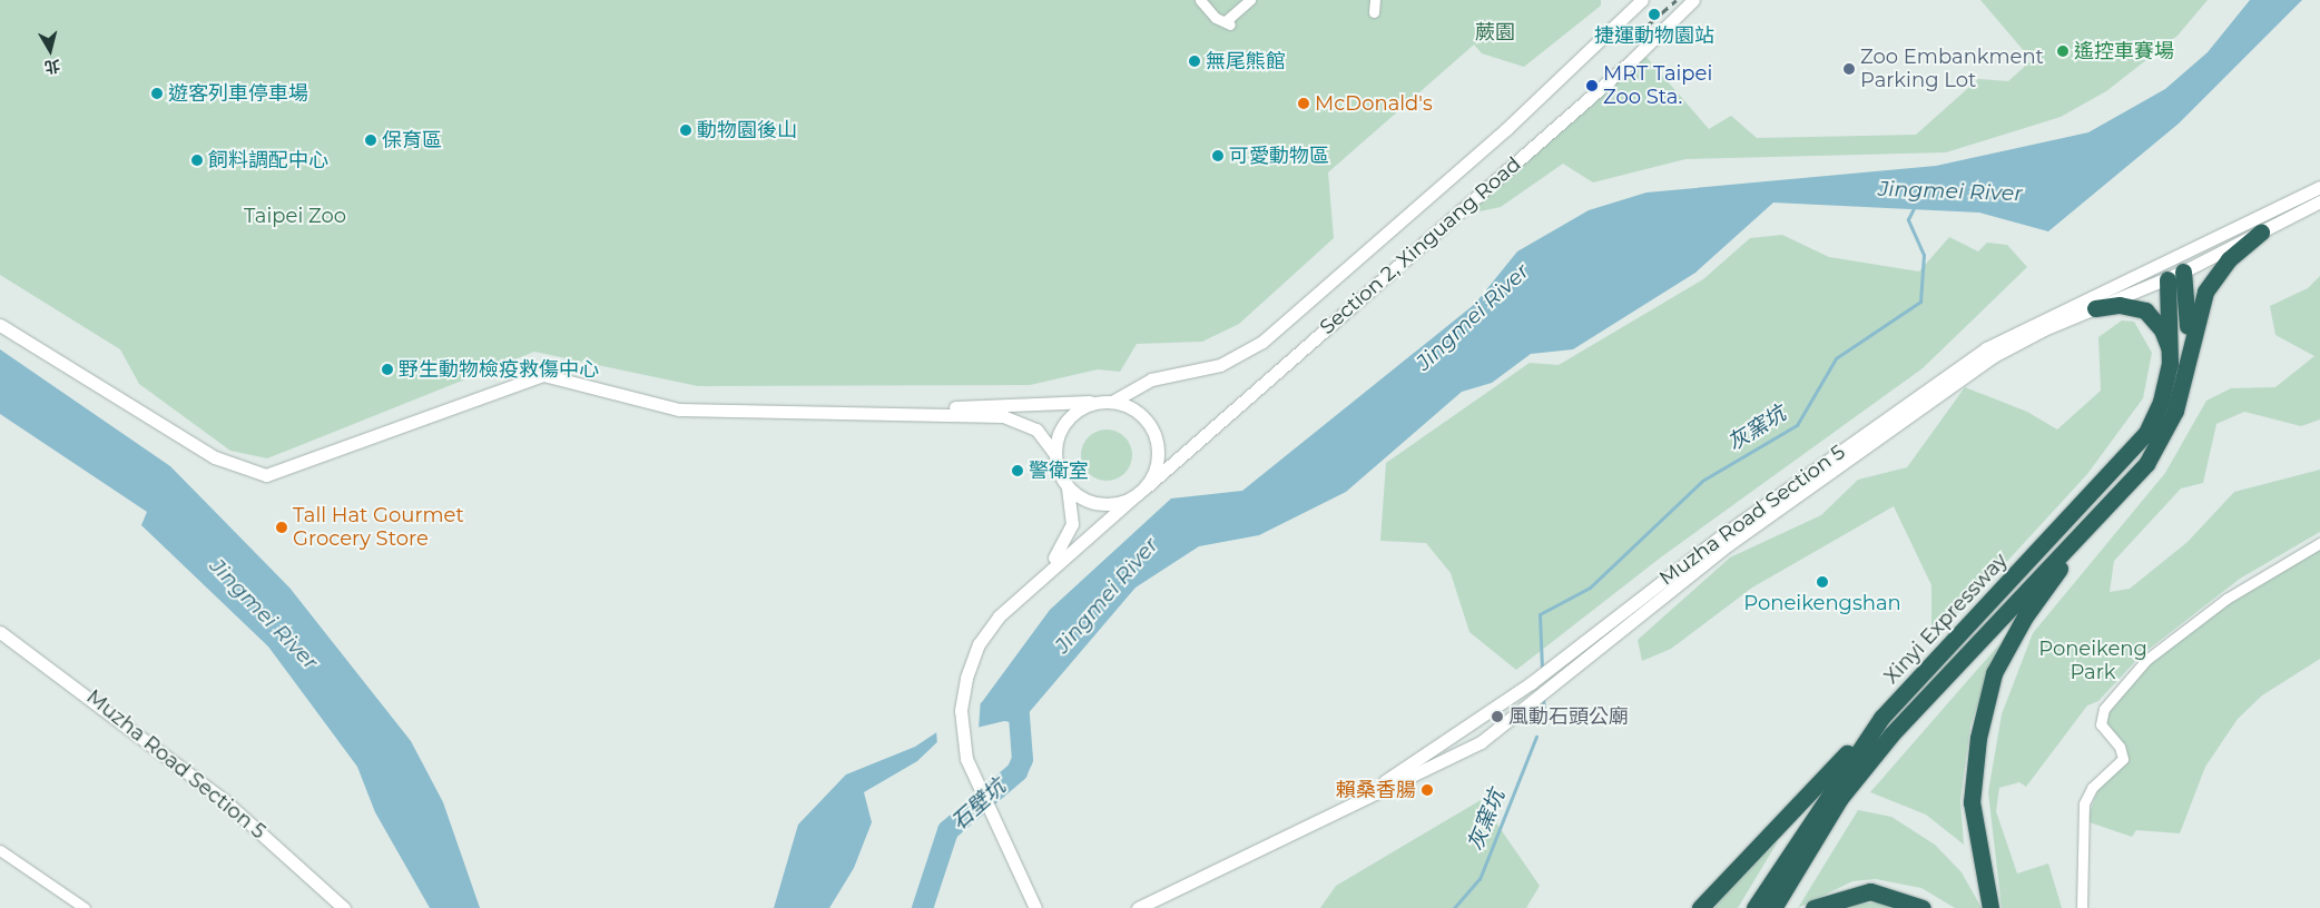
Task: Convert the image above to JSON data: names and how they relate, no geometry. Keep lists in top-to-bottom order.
{
  "streets": {
    "highway": ["Xinyi Expressway"],
    "street": ["Section 2, Xinguang Road", "Muzha Road Section 5"]
  },
  "water": ["Jingmei River", "灰窯坑", "石壁坑"],
  "parks": ["蕨園", "Taipei Zoo", "Poneikeng Park"],
  "places": [
    "捷運動物園站",
    "遙控車賽場",
    "無尾熊館",
    "Zoo Embankment Parking Lot",
    "MRT Taipei Zoo Sta.",
    "遊客列車停車場",
    "McDonald's",
    "動物園後山",
    "保育區",
    "可愛動物區",
    "飼料調配中心",
    "野生動物檢疫救傷中心",
    "警衛室",
    "Tall Hat Gourmet Grocery Store",
    "Poneikengshan",
    "風動石頭公廟",
    "賴桑香腸"
  ],
  "north": "bottom"
}
